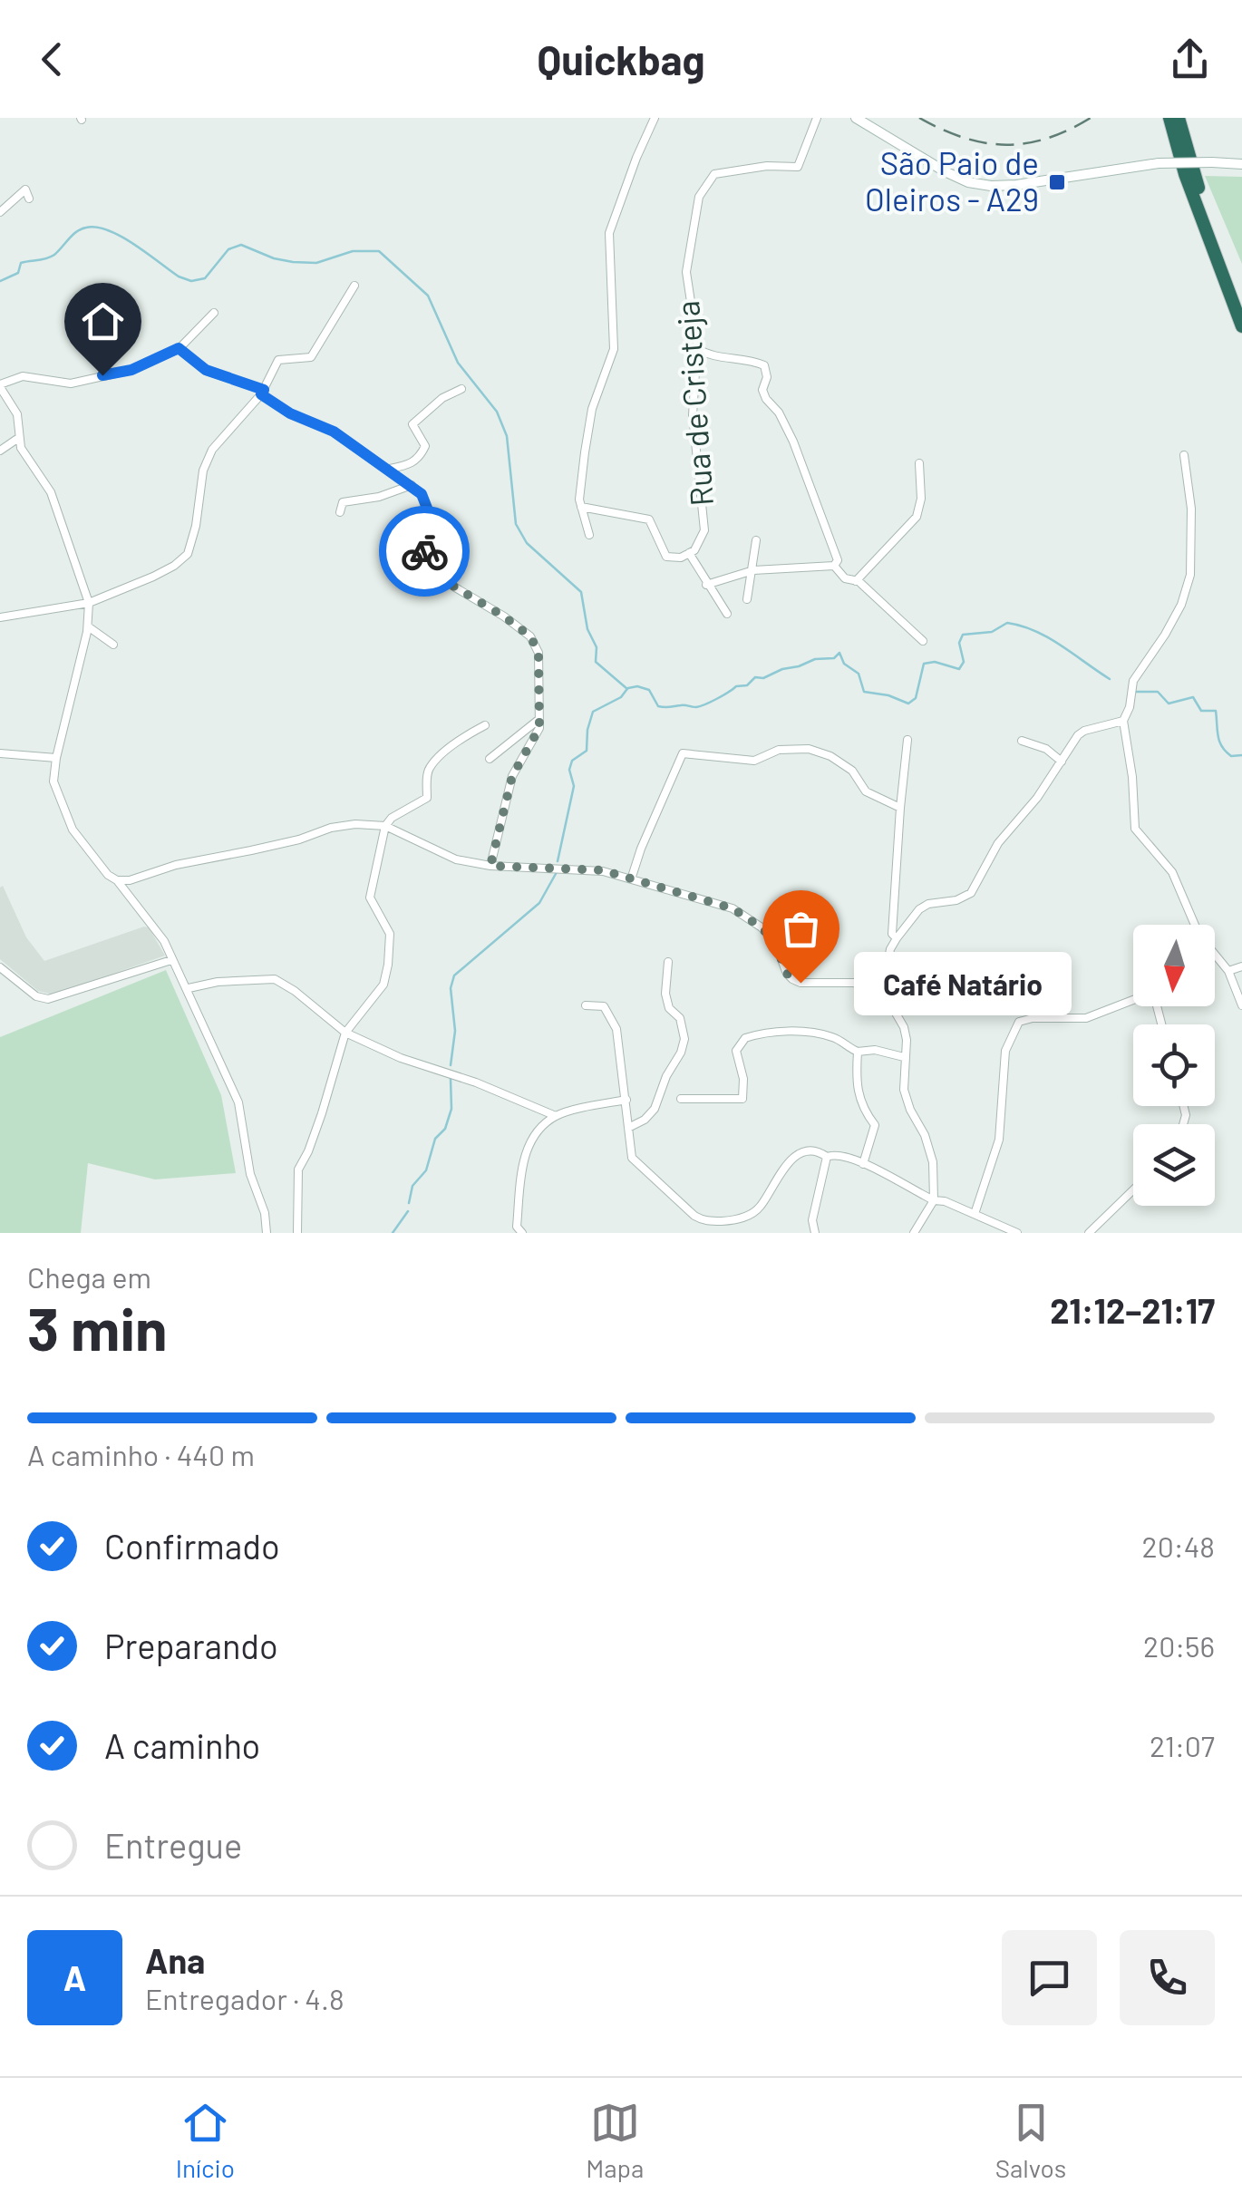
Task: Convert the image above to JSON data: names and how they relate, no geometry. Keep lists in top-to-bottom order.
{
  "streets": {
    "street": ["Rua de Cristeja"]
  },
  "places": {
    "transit": ["São Paio de Oleiros - A29"],
    "other": ["Café Natário"]
  },
  "north": "bottom",
  "page": {
    "header": "Quickbag",
    "bubble": "Café Natário",
    "heading": ["3 min", "Chega em", "21:12–21:17"],
    "panel": ["Ana", "Entregador · 4.8"],
    "bar": "A caminho · 440 m",
    "list": [
      ["Confirmado", "20:48"],
      ["Preparando", "20:56"],
      ["A caminho", "21:07"],
      "Entregue"
    ],
    "round": "A",
    "tabs": ["Início", "Mapa", "Salvos"]
  }
}
